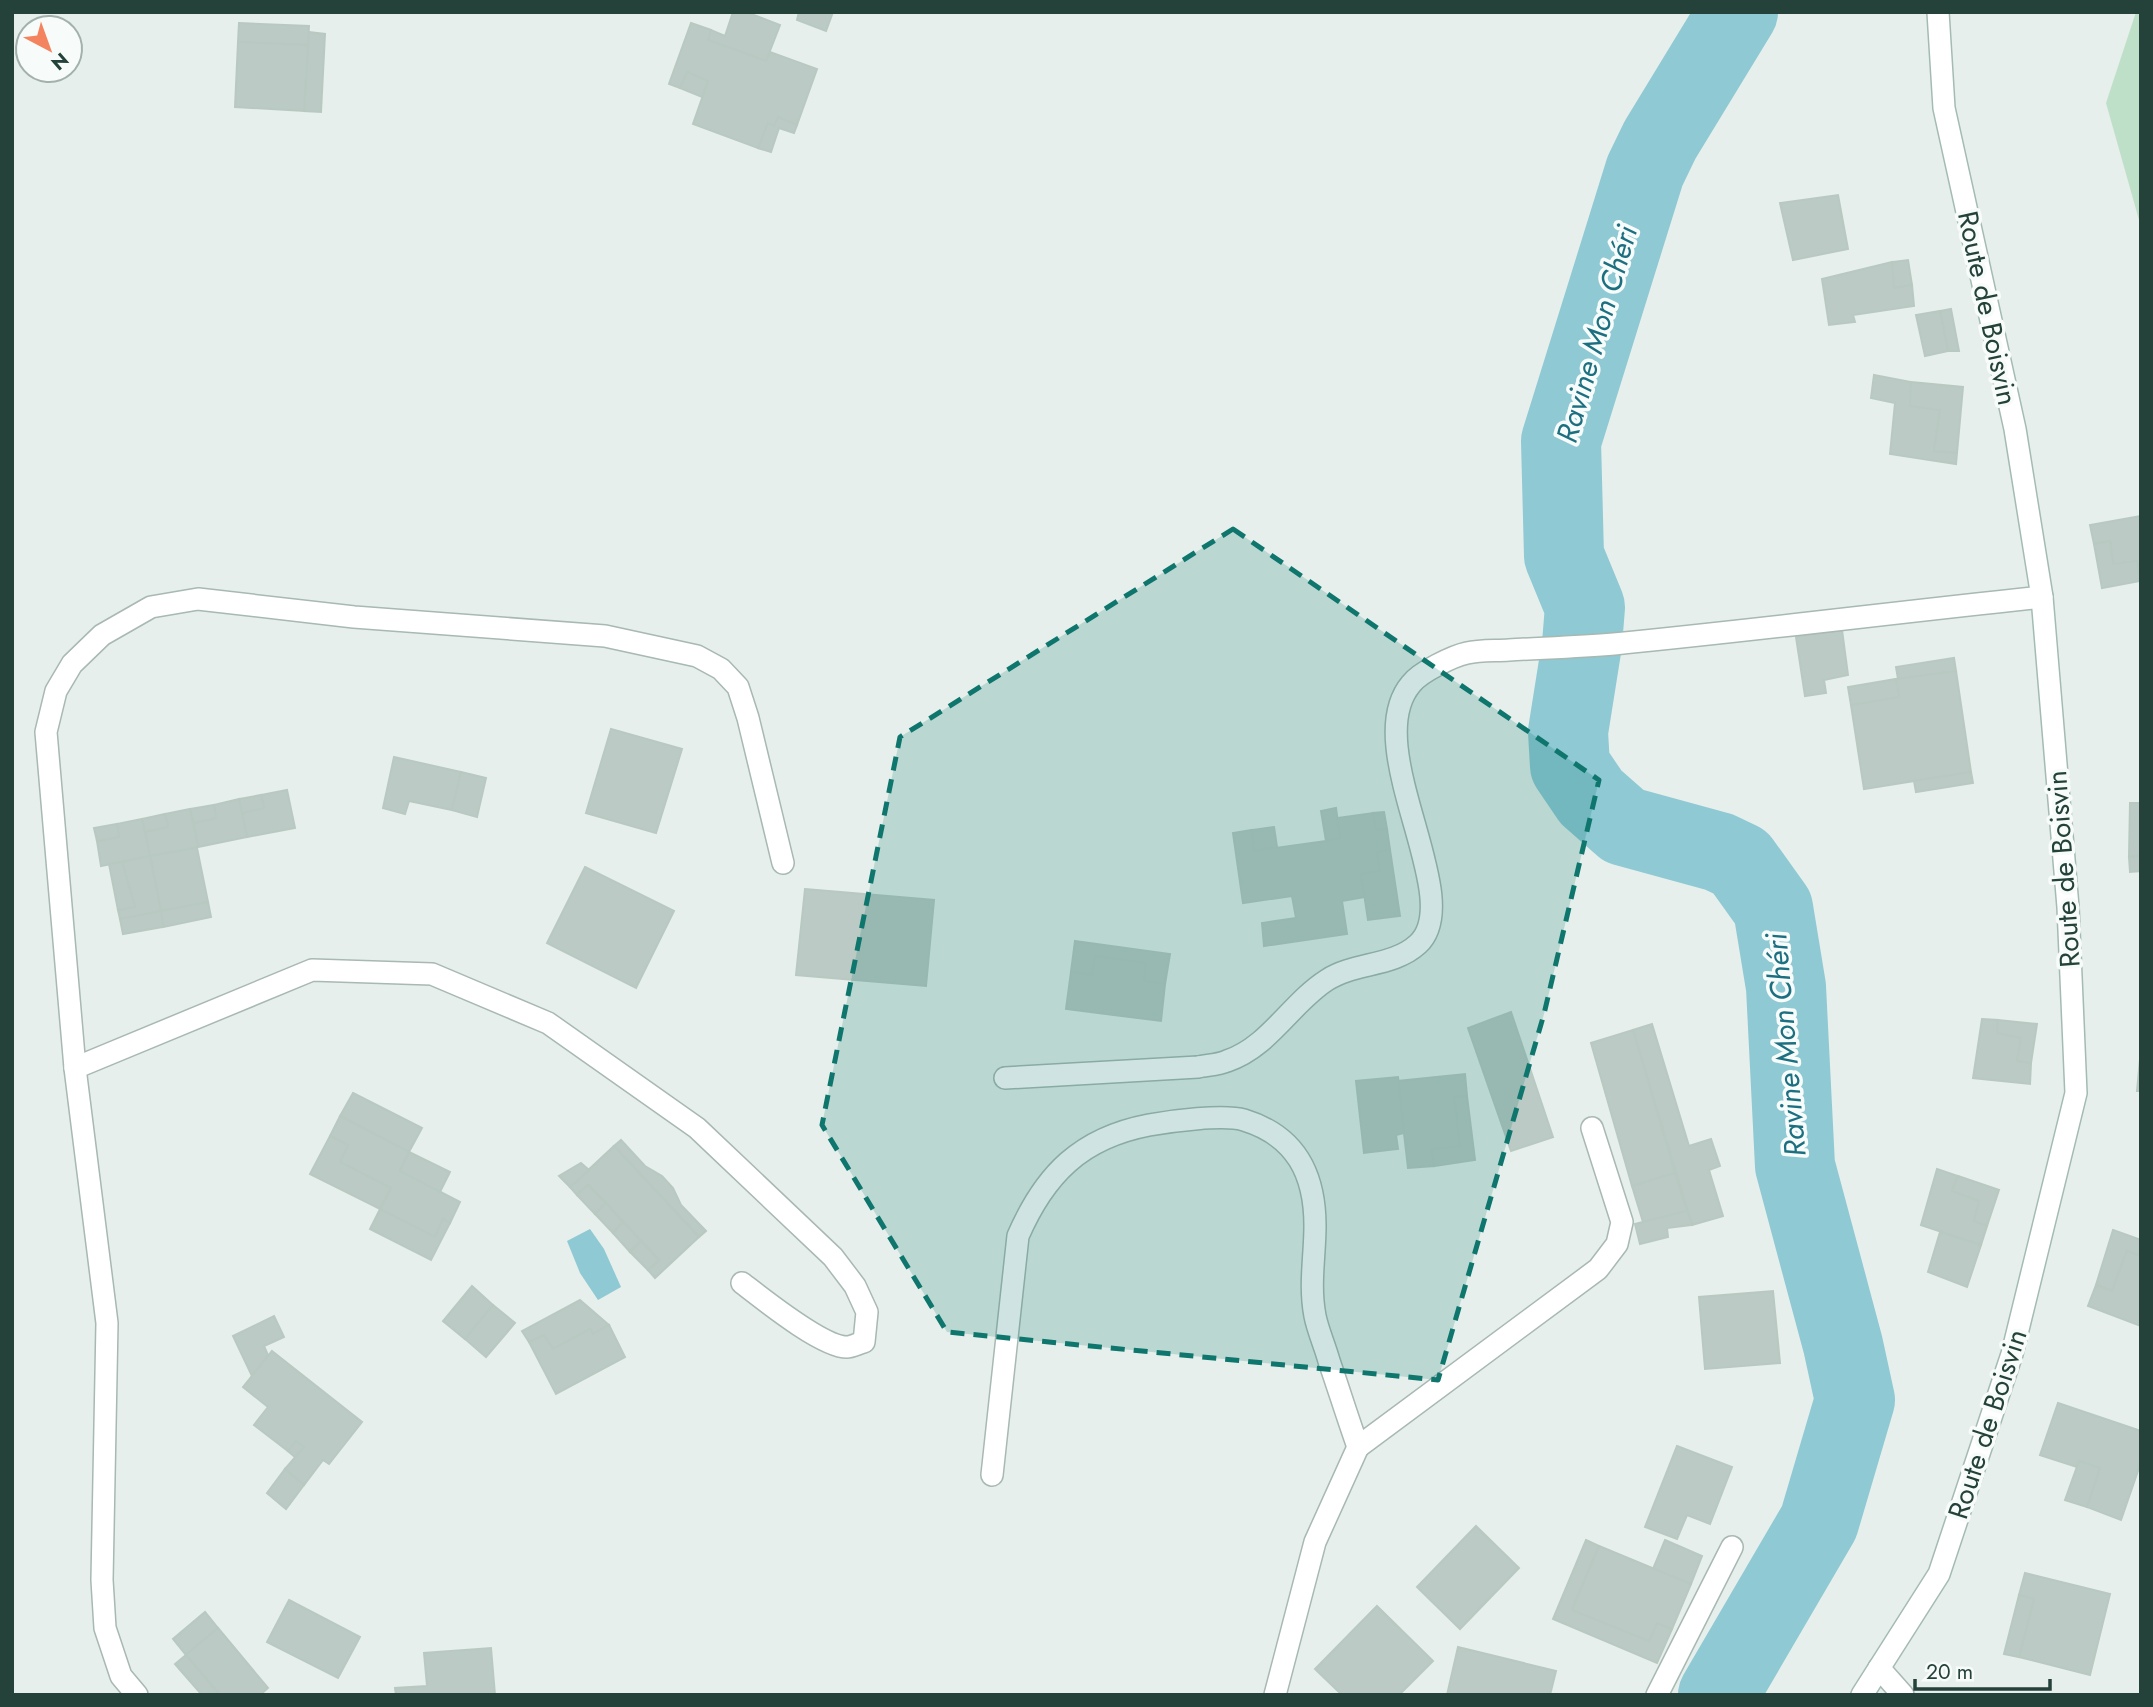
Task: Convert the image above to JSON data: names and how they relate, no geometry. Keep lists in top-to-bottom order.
{
  "streets": {
    "street": ["Route de Boisvin"]
  },
  "water": ["Ravine Mon Chéri"],
  "scale_bar": "20 m",
  "north": "bottom right"
}
